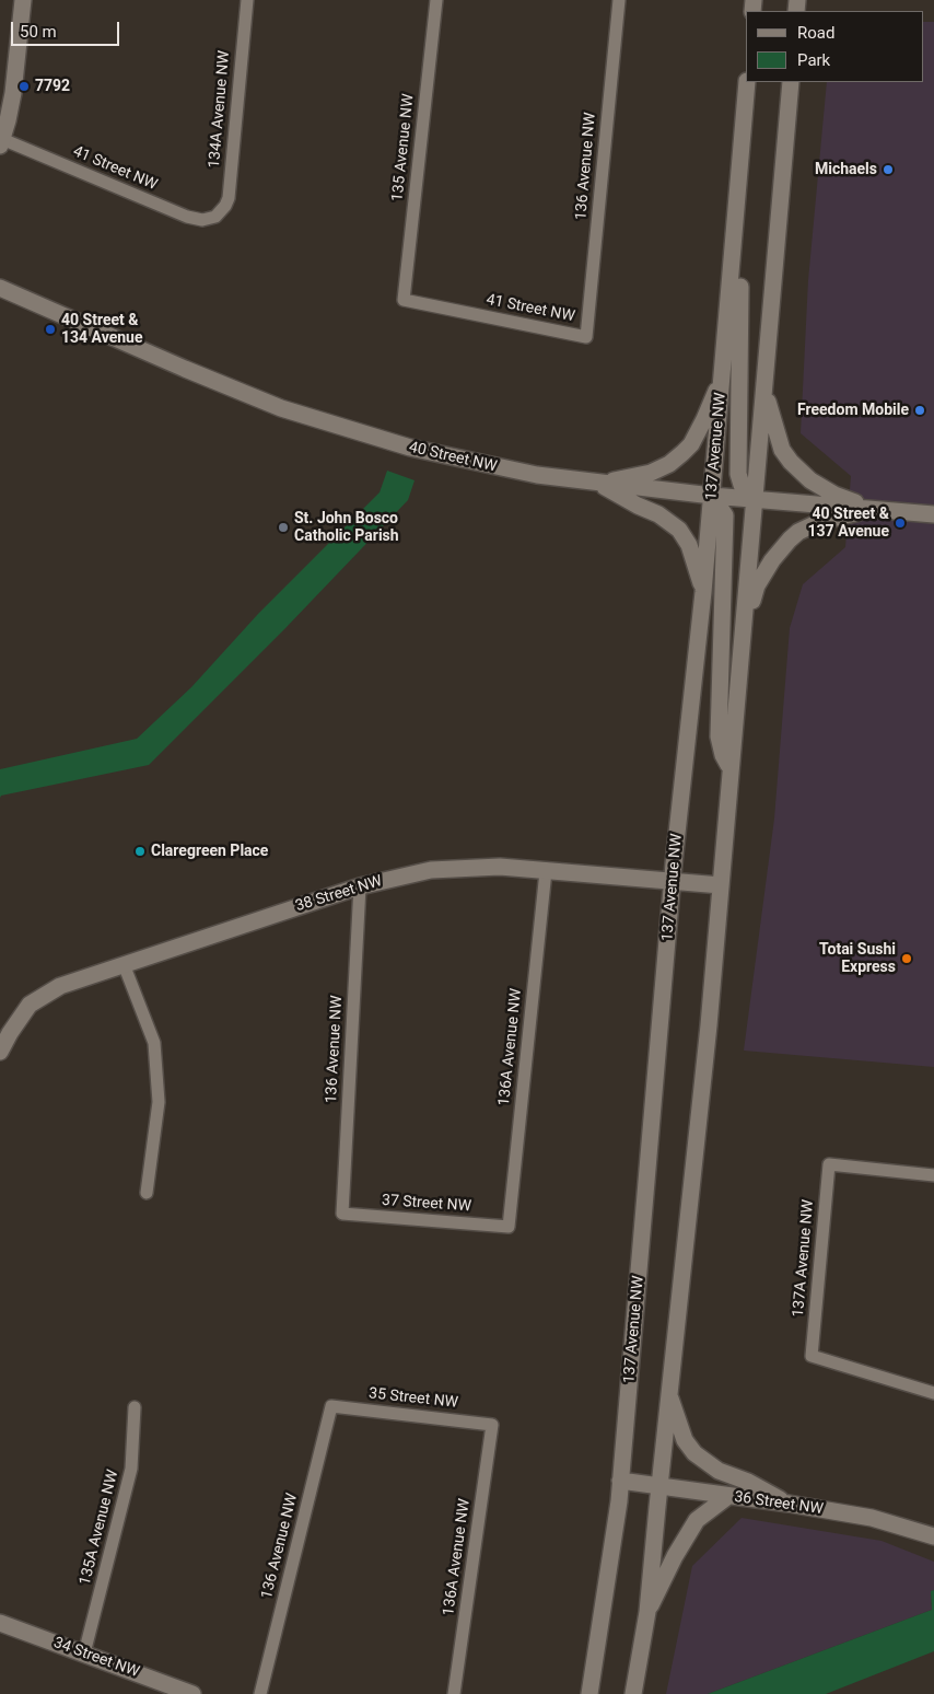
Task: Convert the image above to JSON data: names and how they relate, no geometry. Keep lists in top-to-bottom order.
{
  "streets": {
    "main road": [
      "137 Avenue NW",
      "40 Street NW",
      "38 Street NW",
      "36 Street NW",
      "34 Street NW"
    ],
    "street": [
      "134A Avenue NW",
      "135 Avenue NW",
      "136 Avenue NW",
      "41 Street NW",
      "136A Avenue NW",
      "37 Street NW",
      "137A Avenue NW",
      "35 Street NW",
      "135A Avenue NW"
    ]
  },
  "crossings": [
    ["134A Avenue NW", "41 Street NW"],
    ["135 Avenue NW", "41 Street NW"],
    ["136 Avenue NW", "41 Street NW"],
    ["136 Avenue NW", "38 Street NW"],
    ["136 Avenue NW", "37 Street NW"],
    ["136 Avenue NW", "35 Street NW"],
    ["137 Avenue NW", "40 Street NW"],
    ["137 Avenue NW", "38 Street NW"],
    ["137 Avenue NW", "36 Street NW"],
    ["38 Street NW", "136A Avenue NW"],
    ["136A Avenue NW", "37 Street NW"],
    ["136A Avenue NW", "35 Street NW"],
    ["135A Avenue NW", "34 Street NW"]
  ],
  "places": [
    "7792",
    "Michaels",
    "40 Street & 134 Avenue",
    "Freedom Mobile",
    "40 Street & 137 Avenue",
    "St. John Bosco Catholic Parish",
    "Claregreen Place",
    "Totai Sushi Express"
  ],
  "legend": ["Road", "Park"],
  "scale_bar": "50 m"
}
